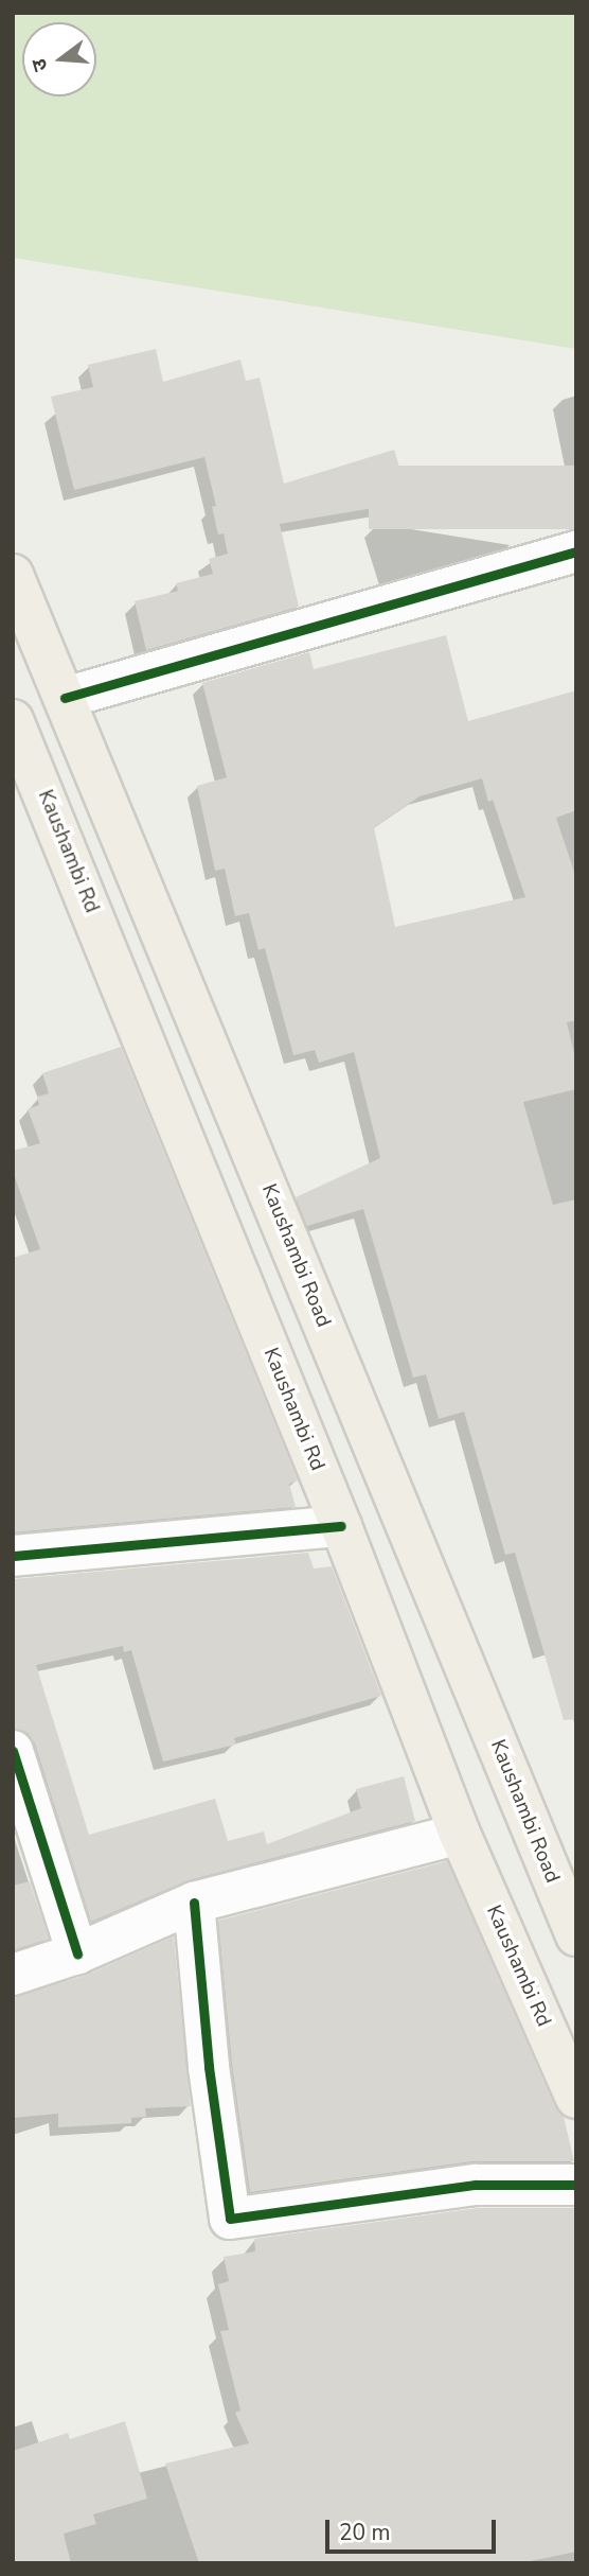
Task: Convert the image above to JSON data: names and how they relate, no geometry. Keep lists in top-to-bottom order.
{
  "streets": {
    "main road": ["Kaushambi Rd", "Kaushambi Road"]
  },
  "scale_bar": "20 m",
  "north": "left"
}
